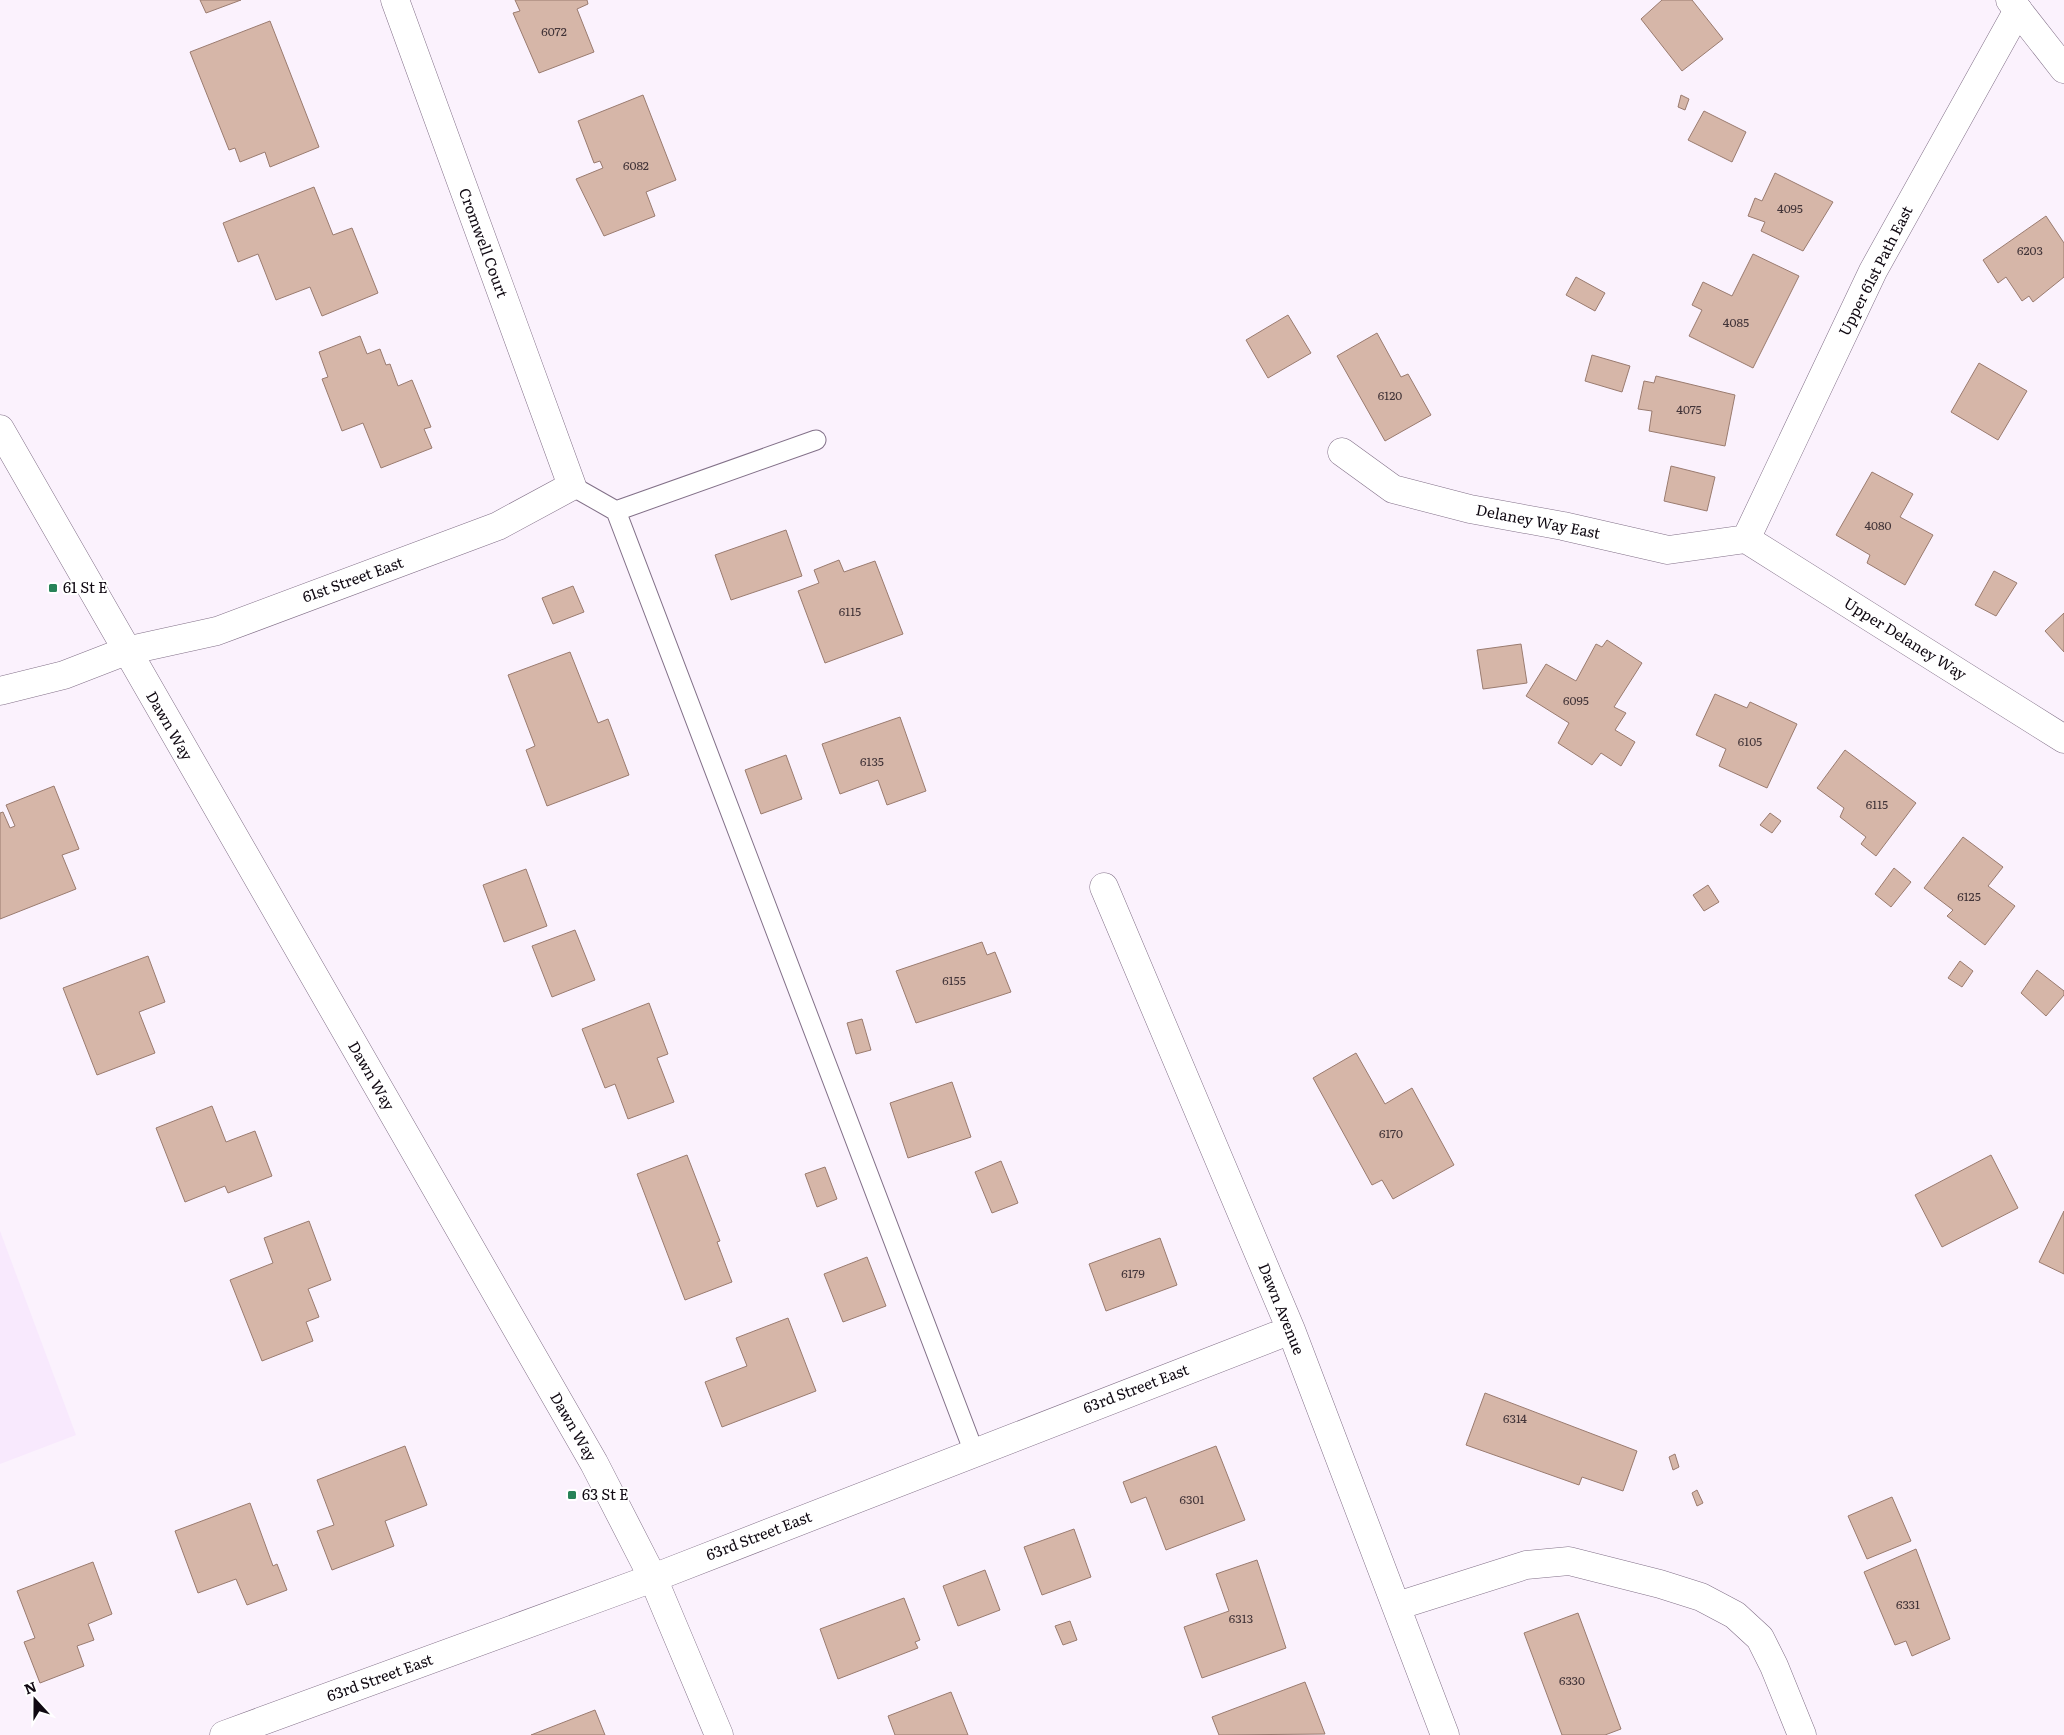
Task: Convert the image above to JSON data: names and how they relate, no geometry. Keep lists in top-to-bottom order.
{
  "streets": {
    "street": [
      "Cromwell Court",
      "Upper 61st Path East",
      "Delaney Way East",
      "61st Street East",
      "Upper Delaney Way",
      "Dawn Way",
      "Dawn Avenue",
      "63rd Street East"
    ]
  },
  "crossings": [
    ["Cromwell Court", "61st Street East"],
    ["Upper 61st Path East", "Delaney Way East"],
    ["Upper 61st Path East", "Upper Delaney Way"],
    ["Delaney Way East", "Upper Delaney Way"],
    ["61st Street East", "Dawn Way"],
    ["Dawn Way", "63rd Street East"],
    ["Dawn Avenue", "63rd Street East"]
  ],
  "places": {
    "transit": ["61 St E", "63 St E"]
  },
  "house_numbers": [
    "6072",
    "6082",
    "4095",
    "6203",
    "4085",
    "6120",
    "4075",
    "4080",
    "6115",
    "6095",
    "6105",
    "6135",
    "6115",
    "6125",
    "6155",
    "6170",
    "6179",
    "6314",
    "6301",
    "6331",
    "6313",
    "6330"
  ],
  "north": "top"
}
